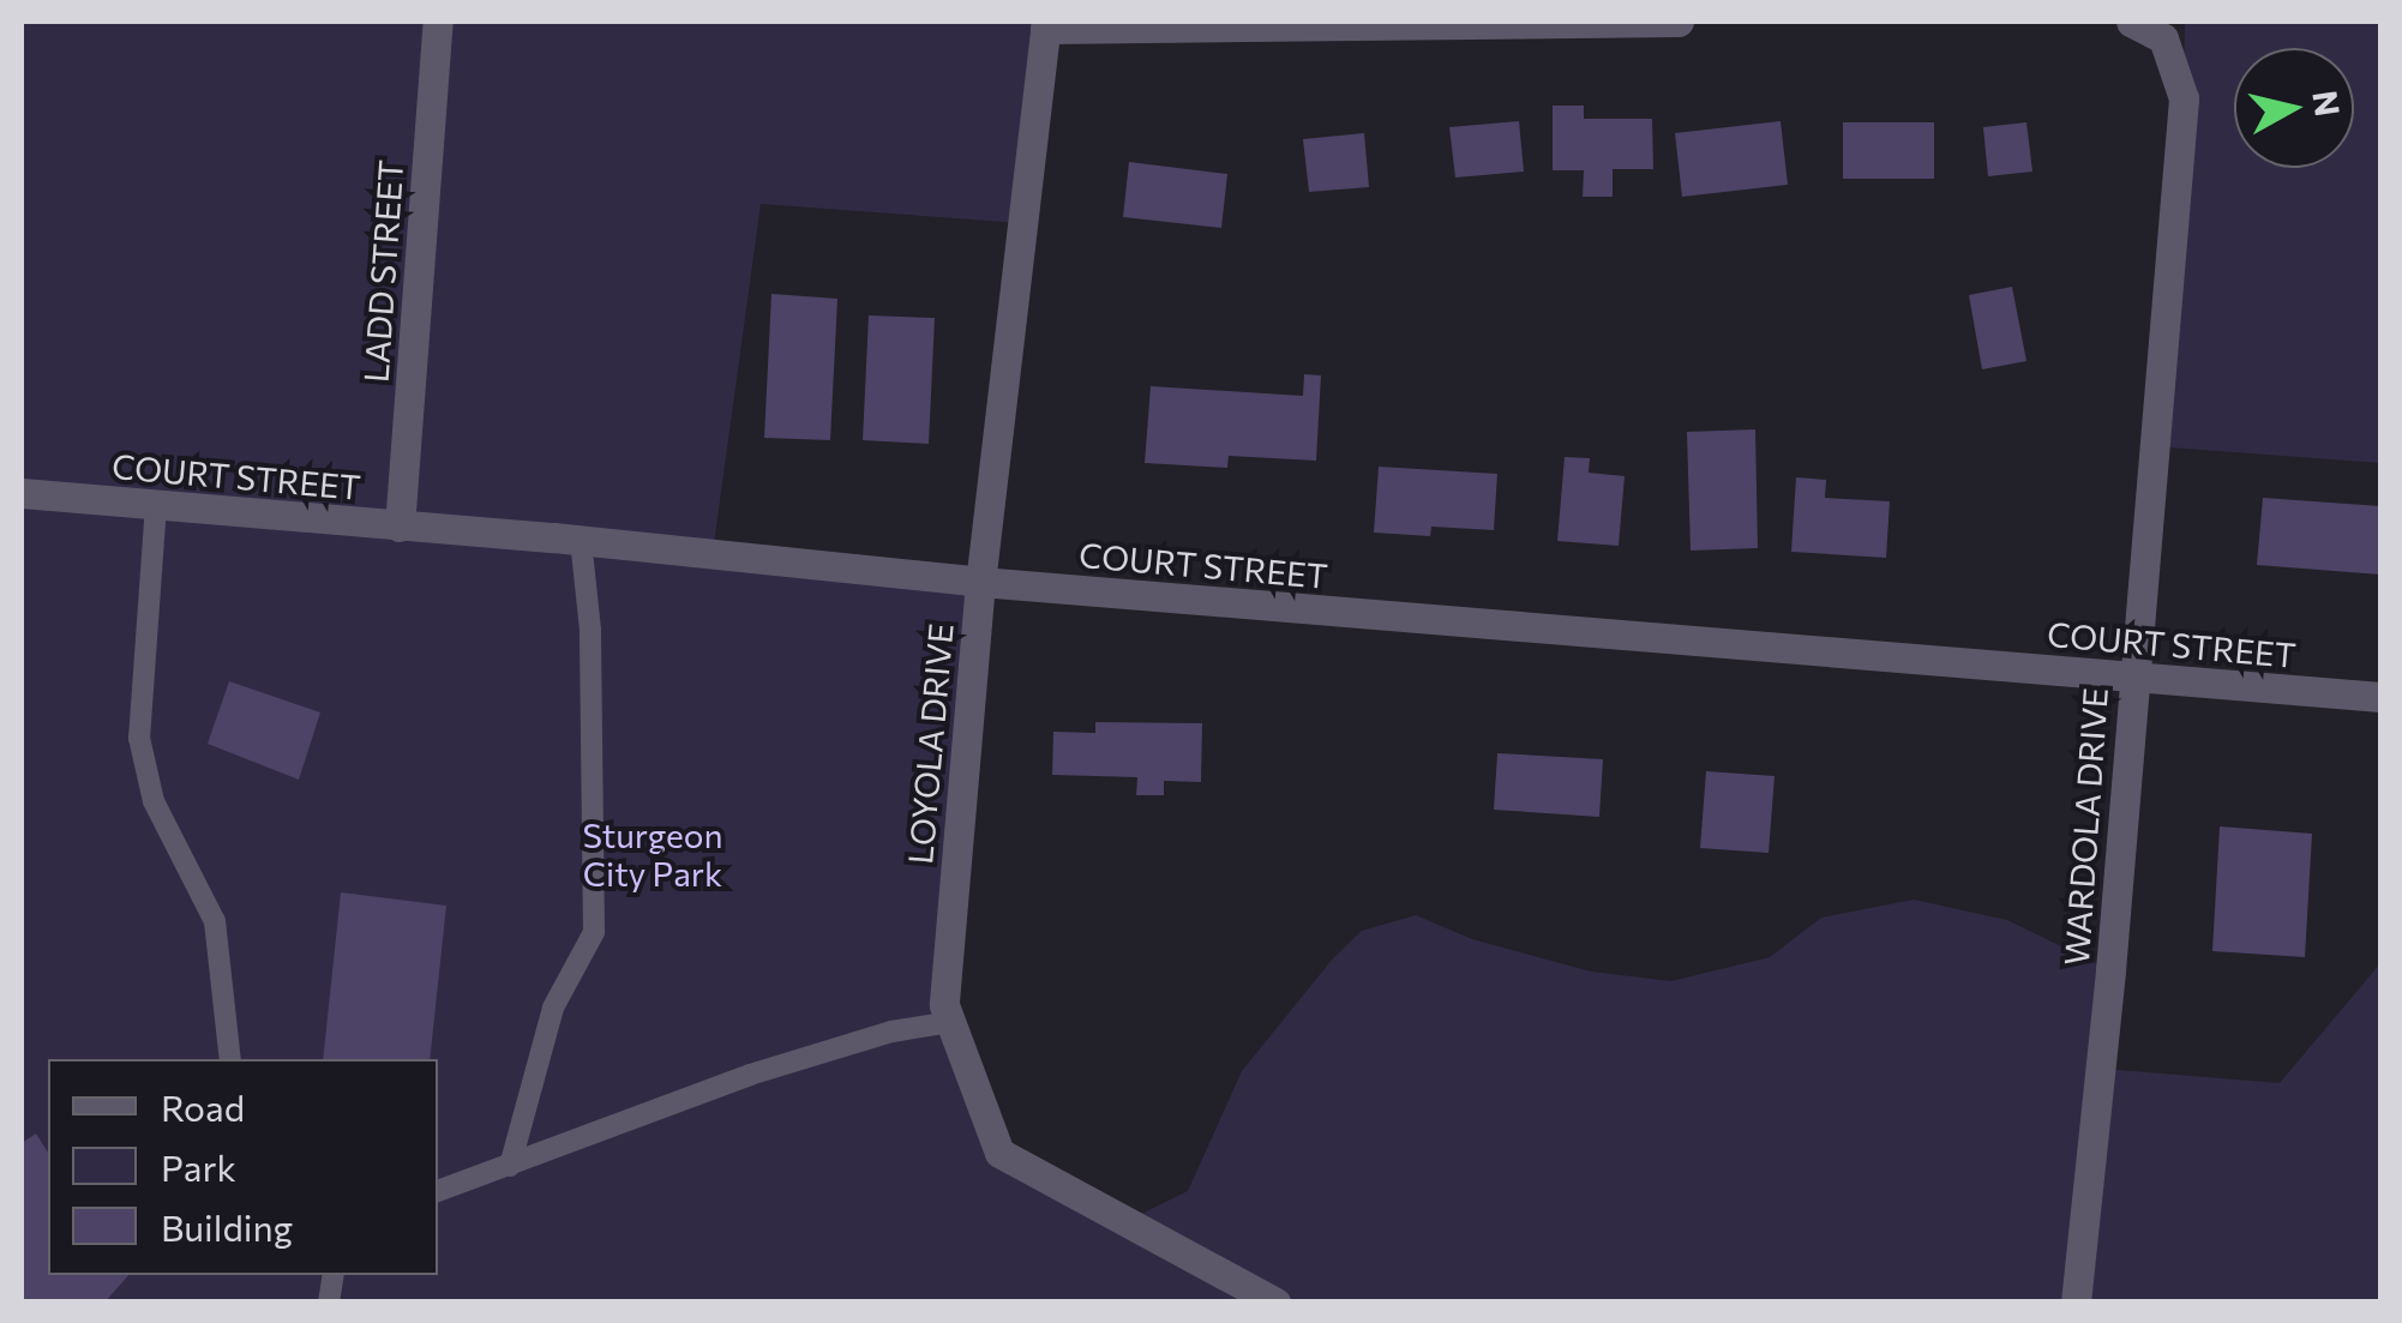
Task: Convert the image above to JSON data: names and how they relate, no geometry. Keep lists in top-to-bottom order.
{
  "streets": {
    "street": [
      "LADD STREET",
      "COURT STREET",
      "LOYOLA DRIVE",
      "WARDOLA DRIVE"
    ]
  },
  "crossings": [
    ["LADD STREET", "COURT STREET"],
    ["COURT STREET", "LOYOLA DRIVE"],
    ["COURT STREET", "WARDOLA DRIVE"]
  ],
  "parks": ["Sturgeon City Park"],
  "legend": ["Road", "Park", "Building"],
  "north": "right"
}
